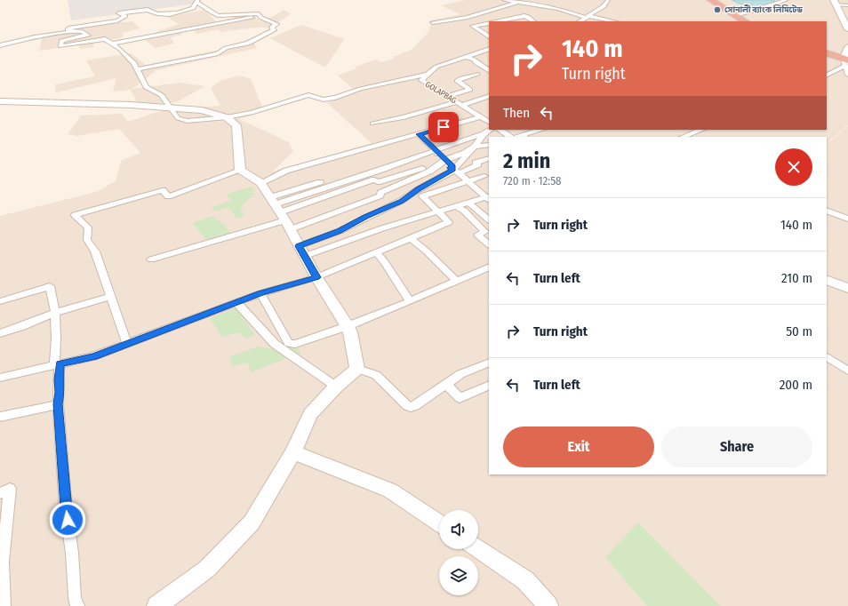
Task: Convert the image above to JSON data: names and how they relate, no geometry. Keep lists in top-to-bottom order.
{
  "streets": {
    "street": ["GOLAPBAG"]
  },
  "places": ["সোনালী ব্যাংক লিমিটেড"],
  "page": {
    "turn": ["140 m", "Turn right"],
    "then": "Then",
    "heading": ["2 min", "720 m · 12:58"],
    "list": [
      {
        "name": "Turn right",
        "value": "140 m"
      },
      {
        "name": "Turn left",
        "value": "210 m"
      },
      {
        "name": "Turn right",
        "value": "50 m"
      },
      {
        "name": "Turn left",
        "value": "200 m"
      }
    ],
    "buttons": ["Exit", "Share"]
  }
}
